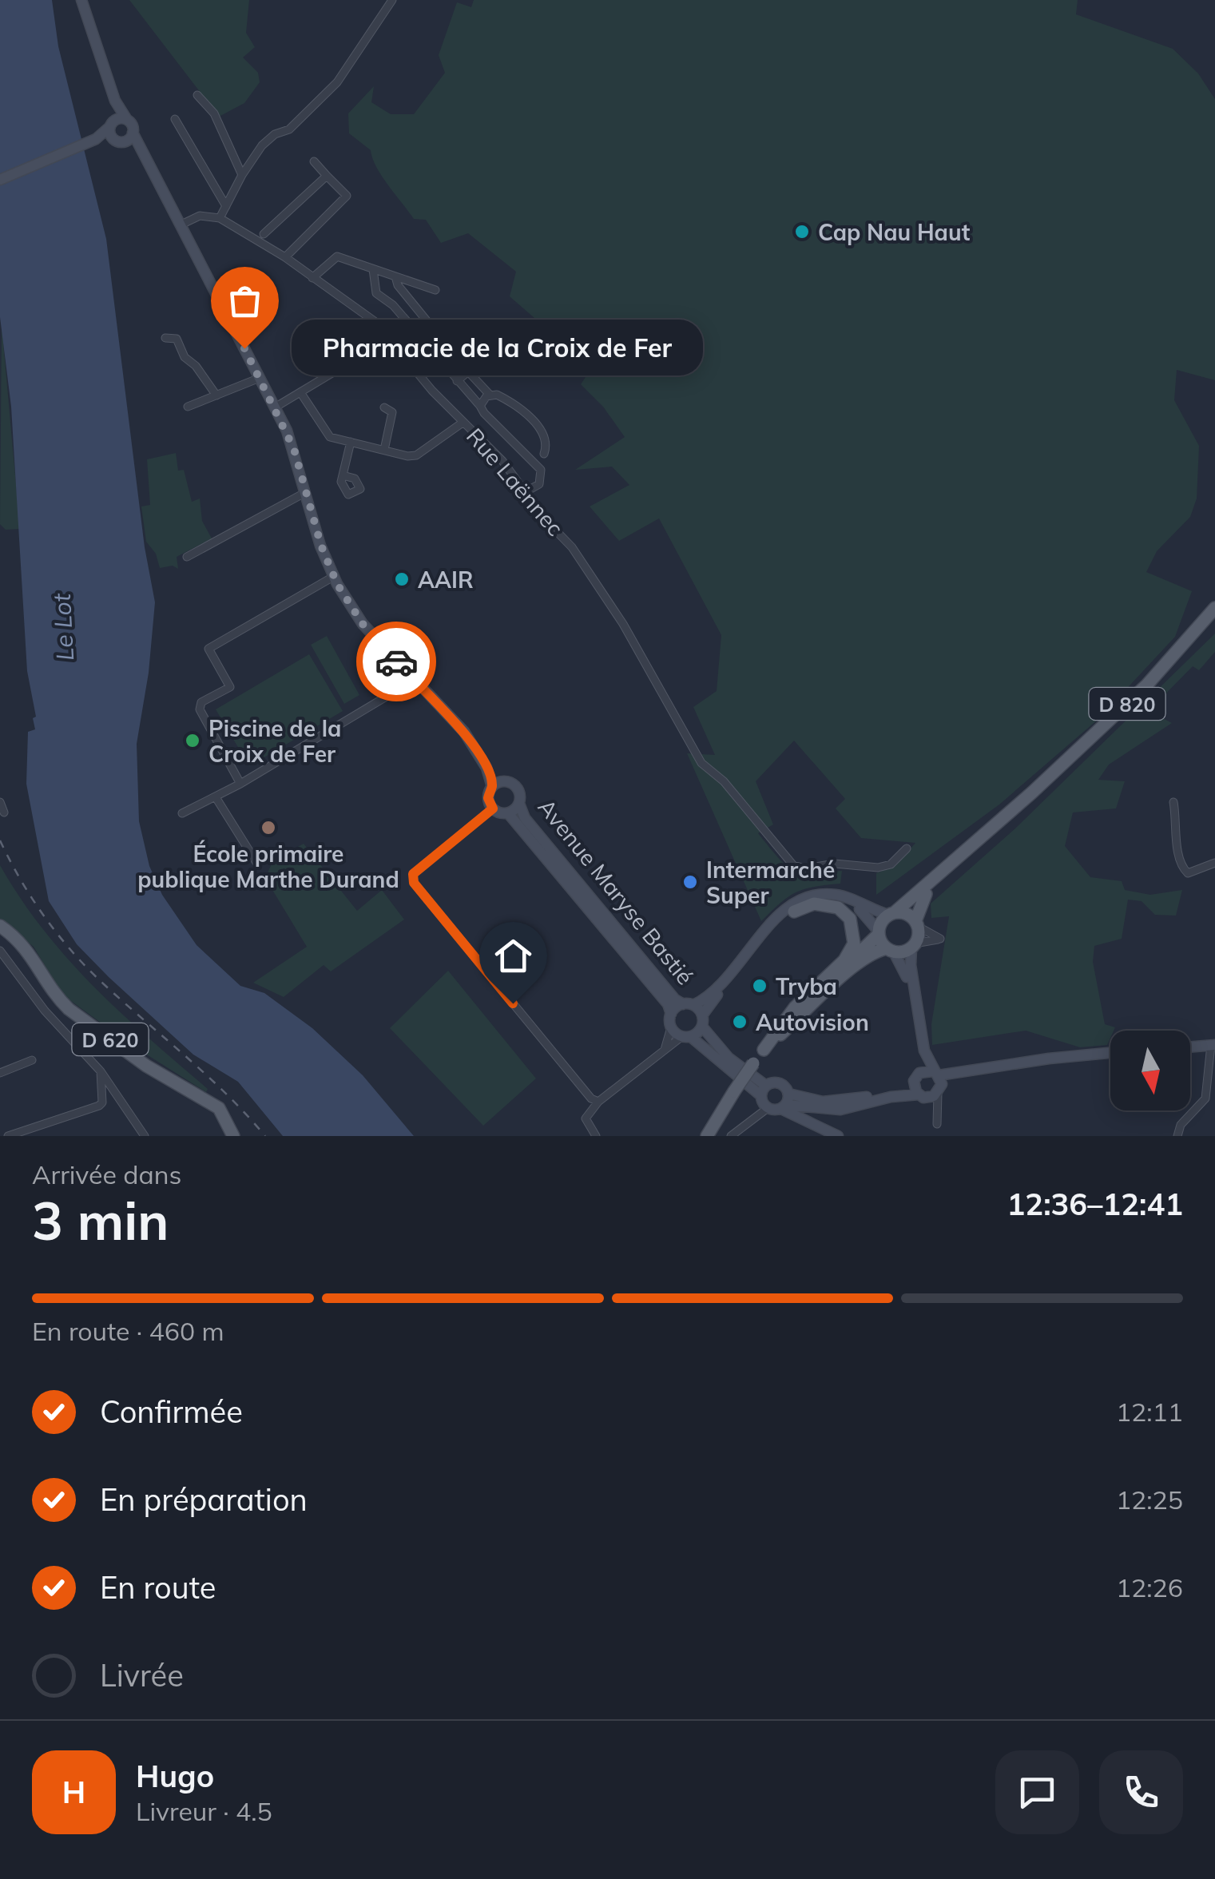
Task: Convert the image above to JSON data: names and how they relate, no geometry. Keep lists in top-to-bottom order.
{
  "streets": {
    "main road": ["D 820", "D 620"],
    "street": ["Rue Laënnec", "Avenue Maryse Bastié"]
  },
  "water": ["Le Lot"],
  "places": [
    "Cap Nau Haut",
    "Pharmacie de la Croix de Fer",
    "AAIR",
    "Piscine de la Croix de Fer",
    "École primaire publique Marthe Durand",
    "Intermarché Super",
    "Tryba",
    "Autovision"
  ],
  "north": "bottom",
  "page": {
    "bubble": "Pharmacie de la Croix de Fer",
    "heading": ["3 min", "Arrivée dans", "12:36–12:41"],
    "panel": ["Hugo", "Livreur · 4.5"],
    "bar": "En route · 460 m",
    "list": [
      ["Confirmée", "12:11"],
      ["En préparation", "12:25"],
      ["En route", "12:26"],
      "Livrée"
    ],
    "round": "H"
  }
}
